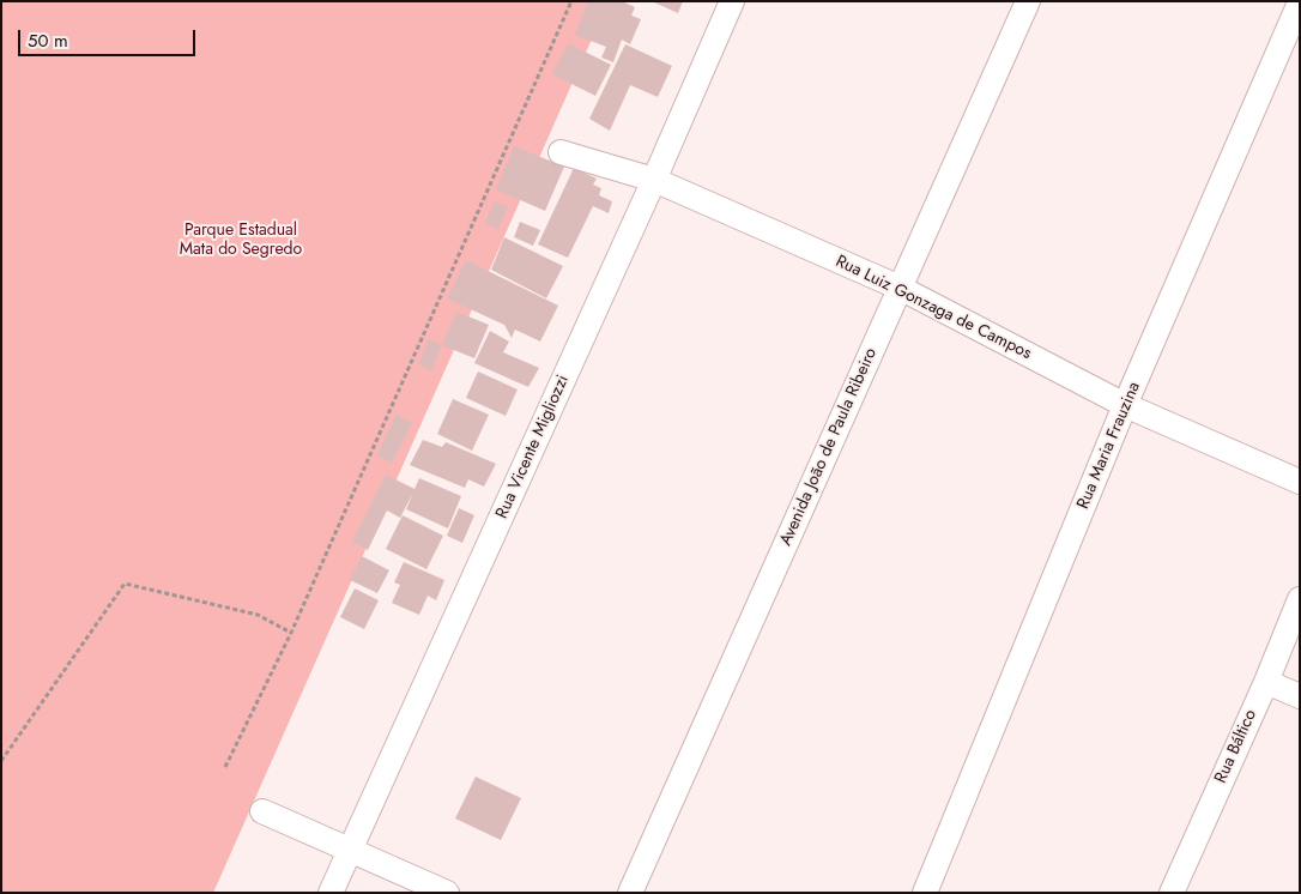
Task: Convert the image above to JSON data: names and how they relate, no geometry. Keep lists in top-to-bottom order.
{
  "streets": {
    "street": [
      "Rua Luiz Gonzaga de Campos",
      "Rua Maria Frauzina",
      "Rua Vicente Migliozzi",
      "Avenida João de Paula Ribeiro",
      "Rua Báltico"
    ]
  },
  "crossings": [
    ["Rua Luiz Gonzaga de Campos", "Rua Maria Frauzina"],
    ["Rua Luiz Gonzaga de Campos", "Rua Vicente Migliozzi"],
    ["Rua Luiz Gonzaga de Campos", "Avenida João de Paula Ribeiro"]
  ],
  "parks": ["Parque Estadual Mata do Segredo"],
  "scale_bar": "50 m"
}
